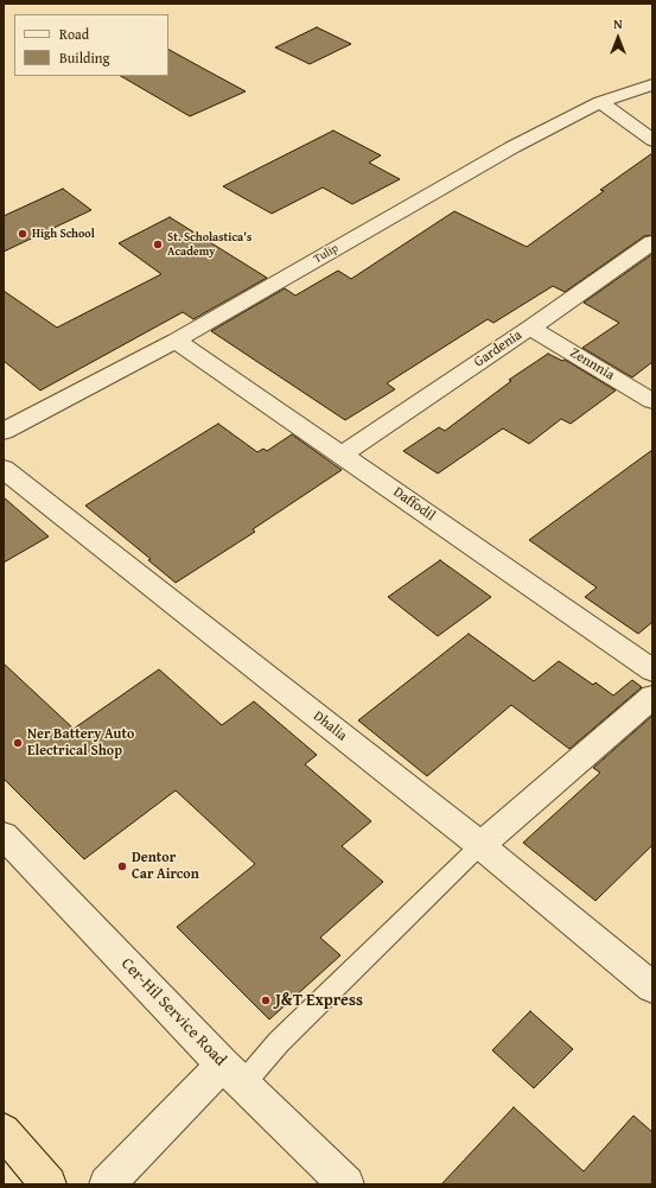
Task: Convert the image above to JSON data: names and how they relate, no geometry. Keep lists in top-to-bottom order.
{
  "streets": {
    "street": [
      "Tulip",
      "Gardenia",
      "Zennnia",
      "Daffodil",
      "Dhalia",
      "Cer-Hil Service Road"
    ]
  },
  "crossings": [
    ["Tulip", "Daffodil"],
    ["Gardenia", "Zennnia"],
    ["Gardenia", "Daffodil"]
  ],
  "places": [
    "High School",
    "St. Scholastica's Academy",
    "Ner Battery Auto Electrical Shop",
    "Dentor Car Aircon",
    "J&T Express"
  ],
  "legend": ["Road", "Building"],
  "north": "top"
}
